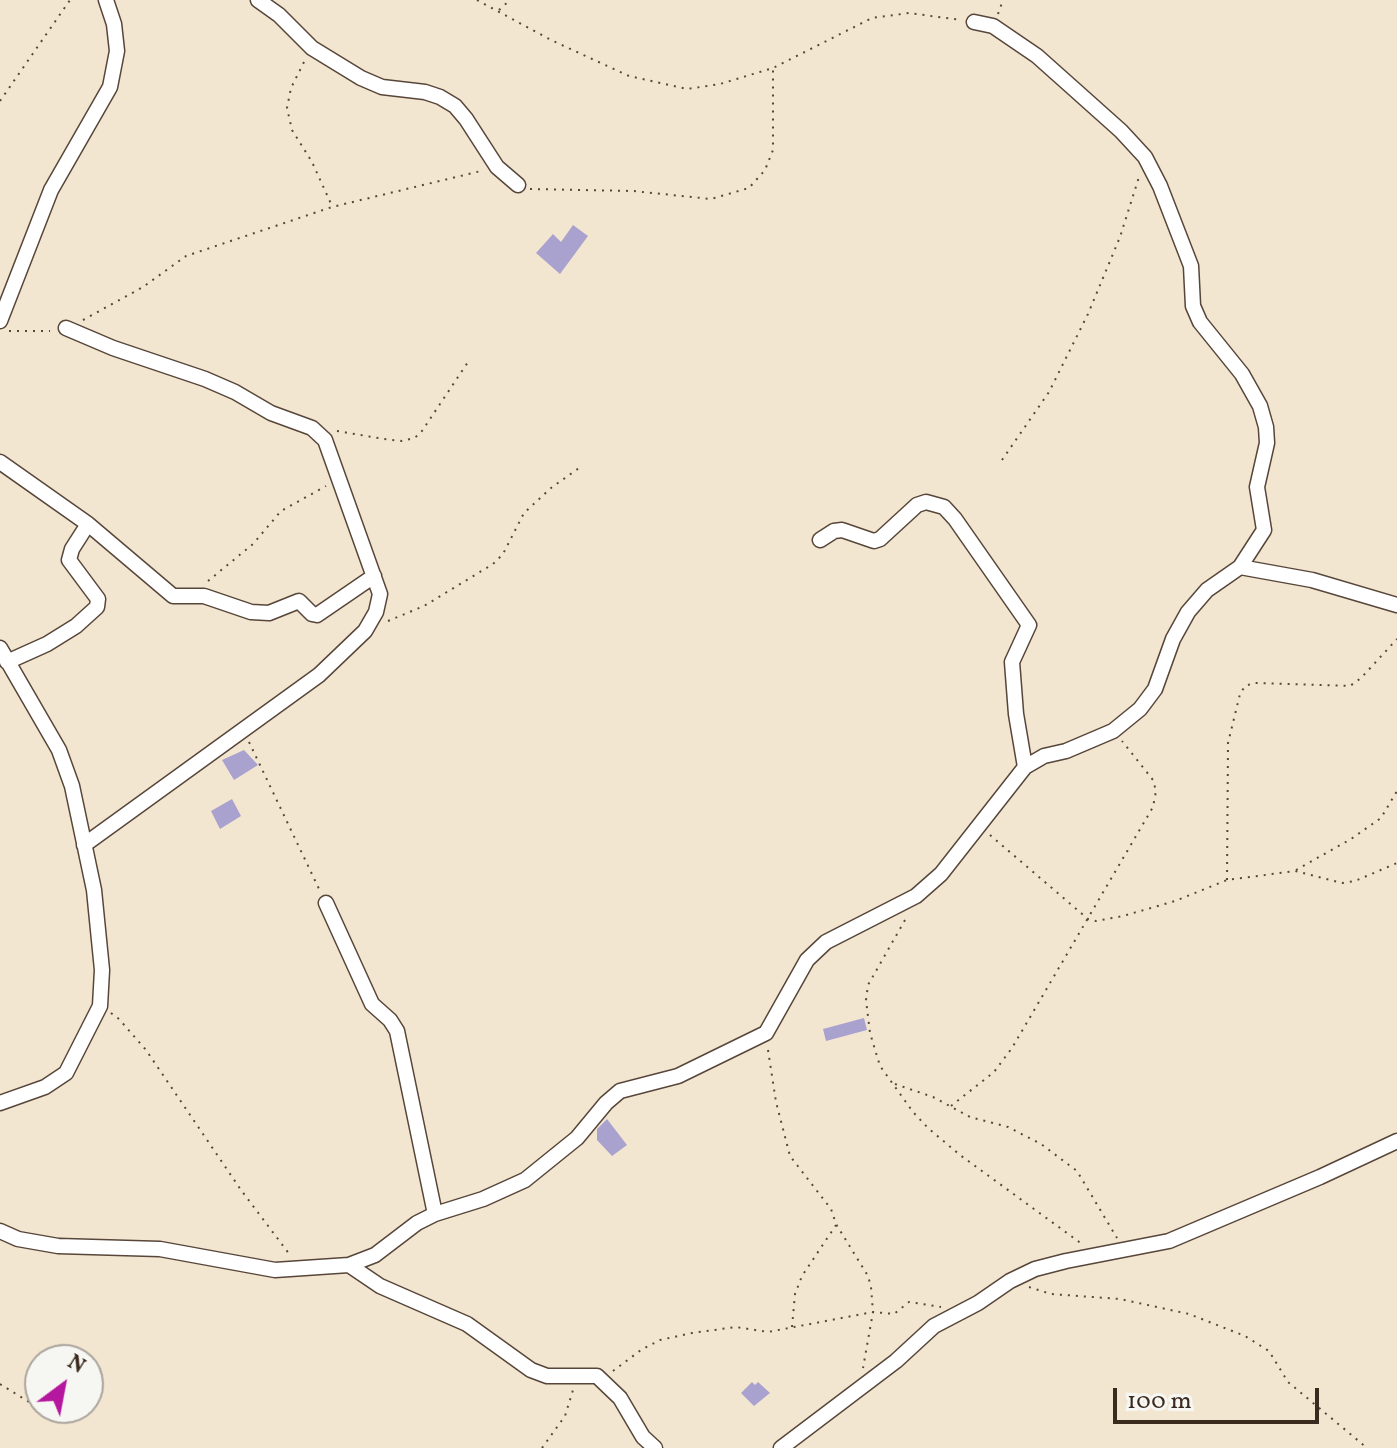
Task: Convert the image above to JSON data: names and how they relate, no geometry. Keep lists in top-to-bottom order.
{
  "scale_bar": "100 m",
  "north": "top right"
}
